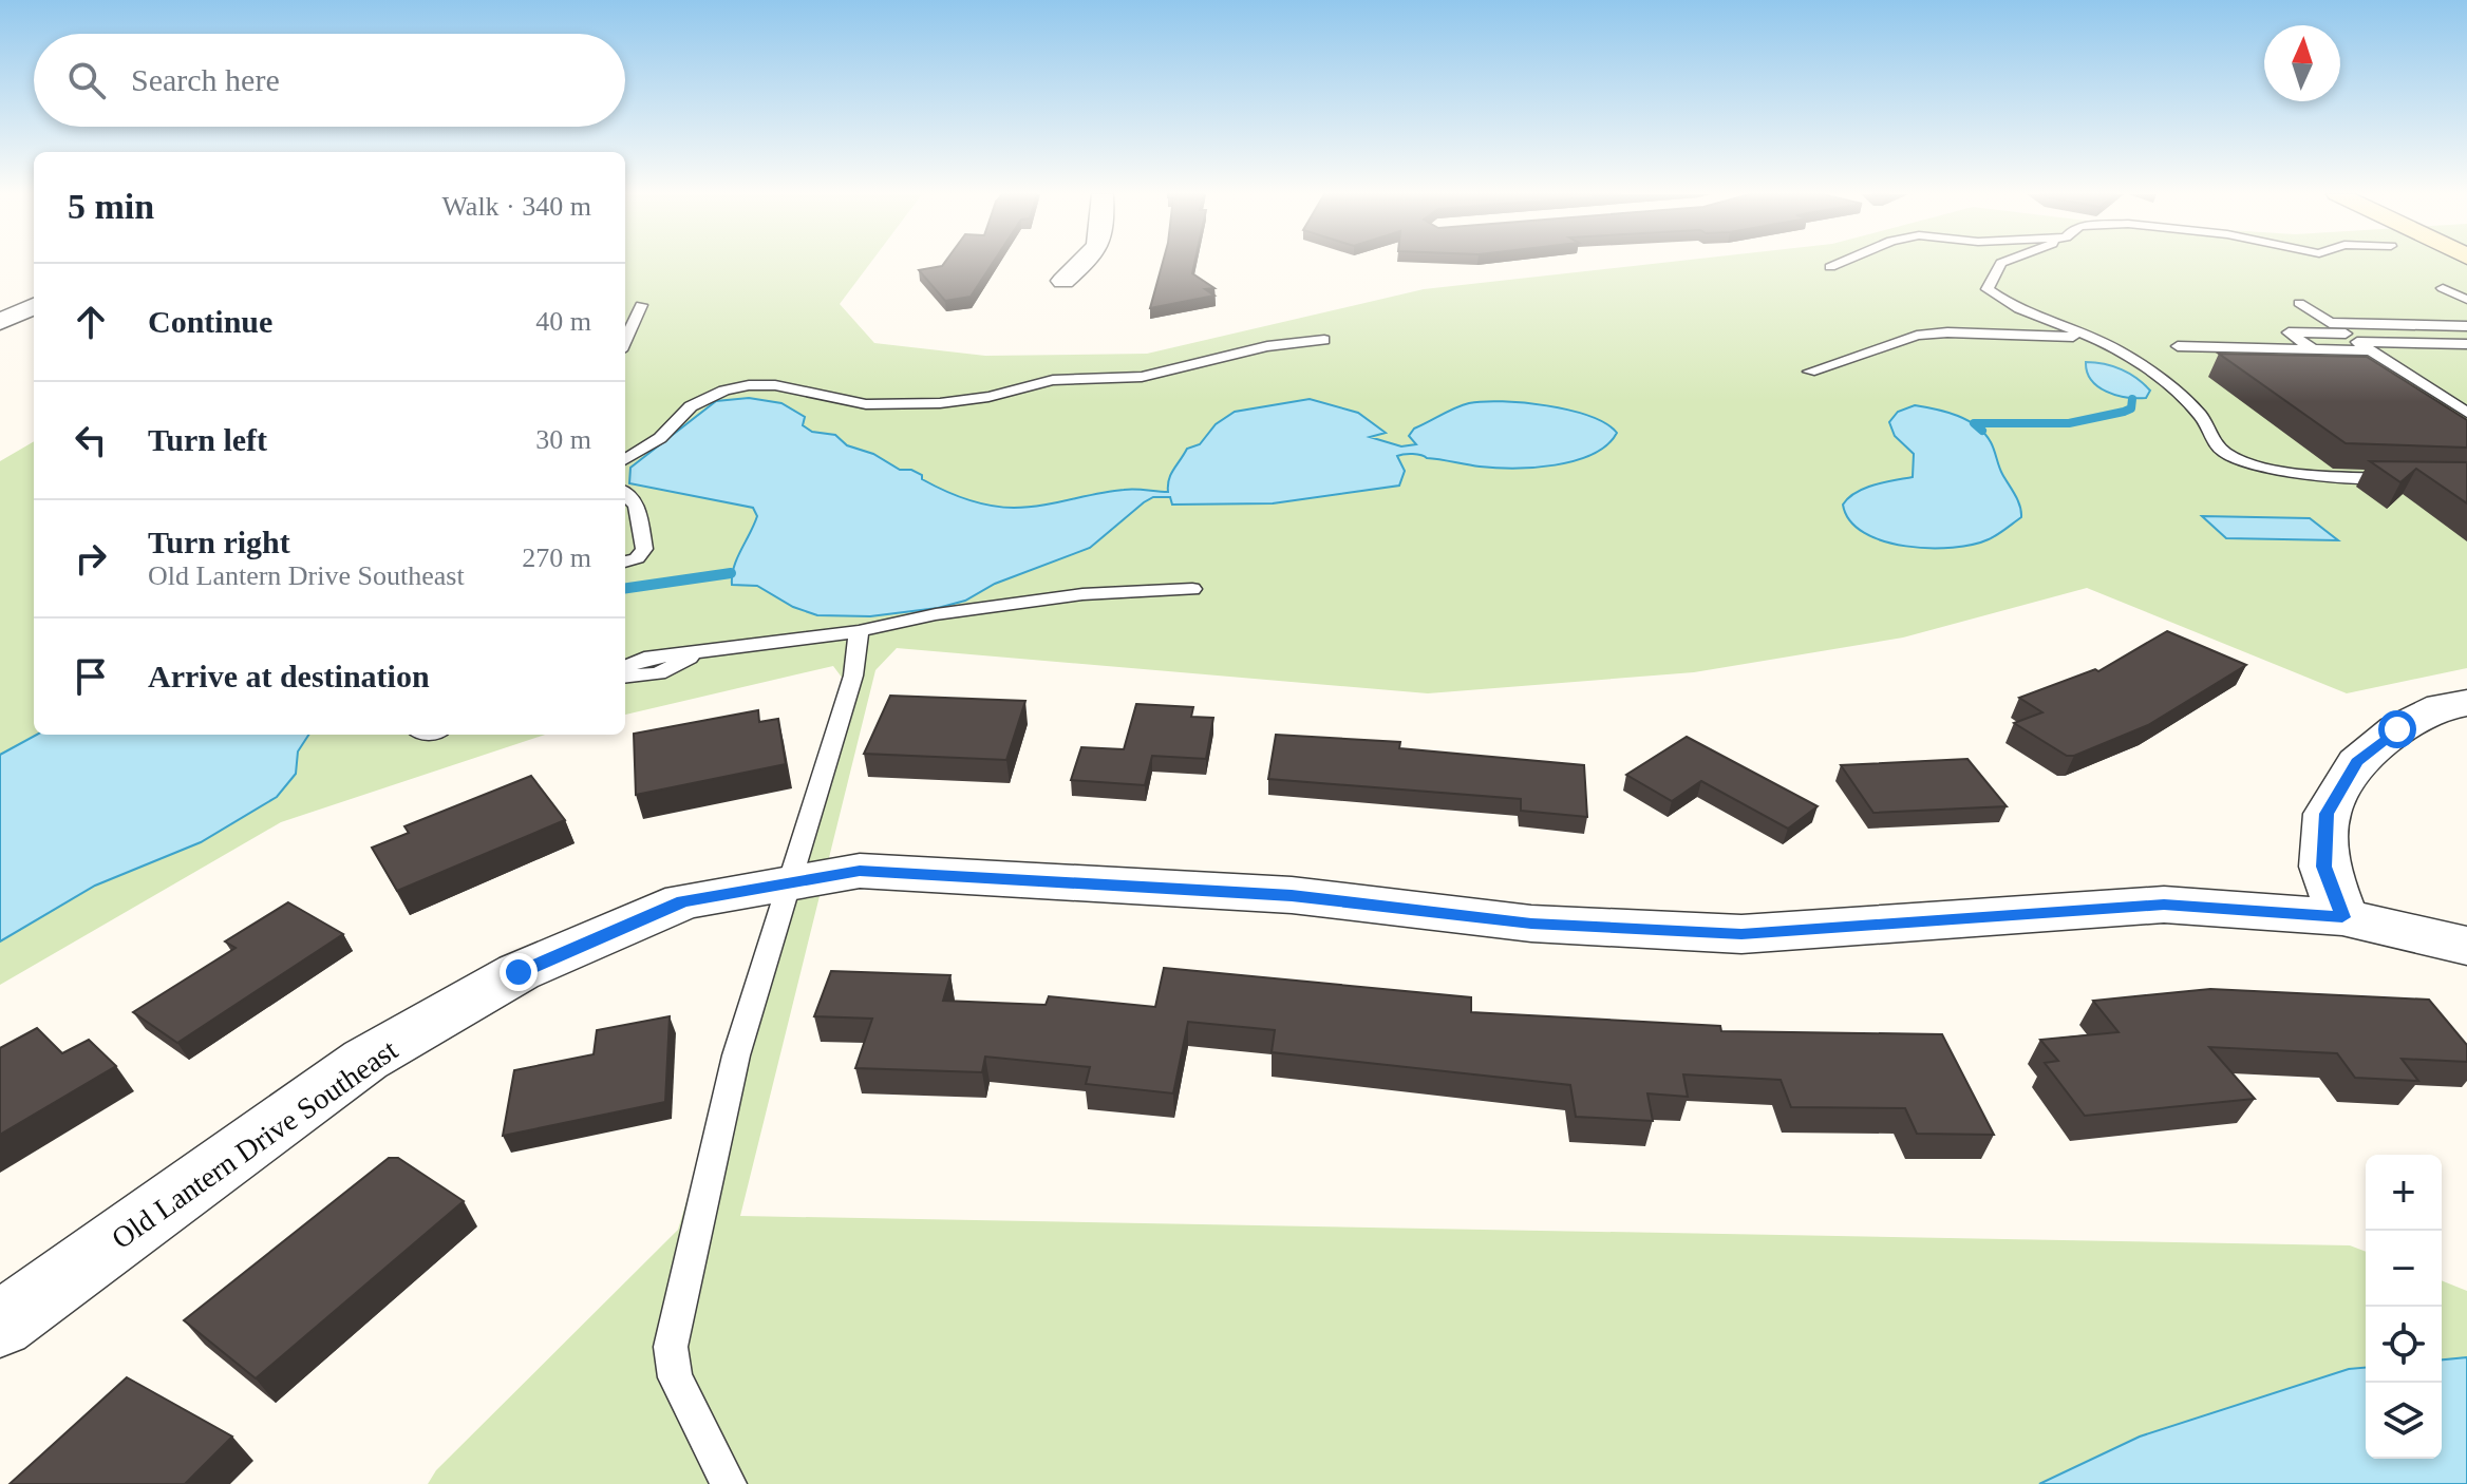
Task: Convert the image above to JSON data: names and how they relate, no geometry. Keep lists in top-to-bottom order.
{
  "streets": {
    "street": ["Old Lantern Drive Southeast"]
  },
  "north": "top",
  "page": {
    "search": "Search here",
    "heading": ["5 min", "Walk · 340 m"],
    "list": [
      ["Continue", "40 m"],
      ["Turn left", "30 m"],
      ["Turn right", "Old Lantern Drive Southeast", "270 m"],
      "Arrive at destination"
    ],
    "map_buttons": ["+", "−"]
  }
}
